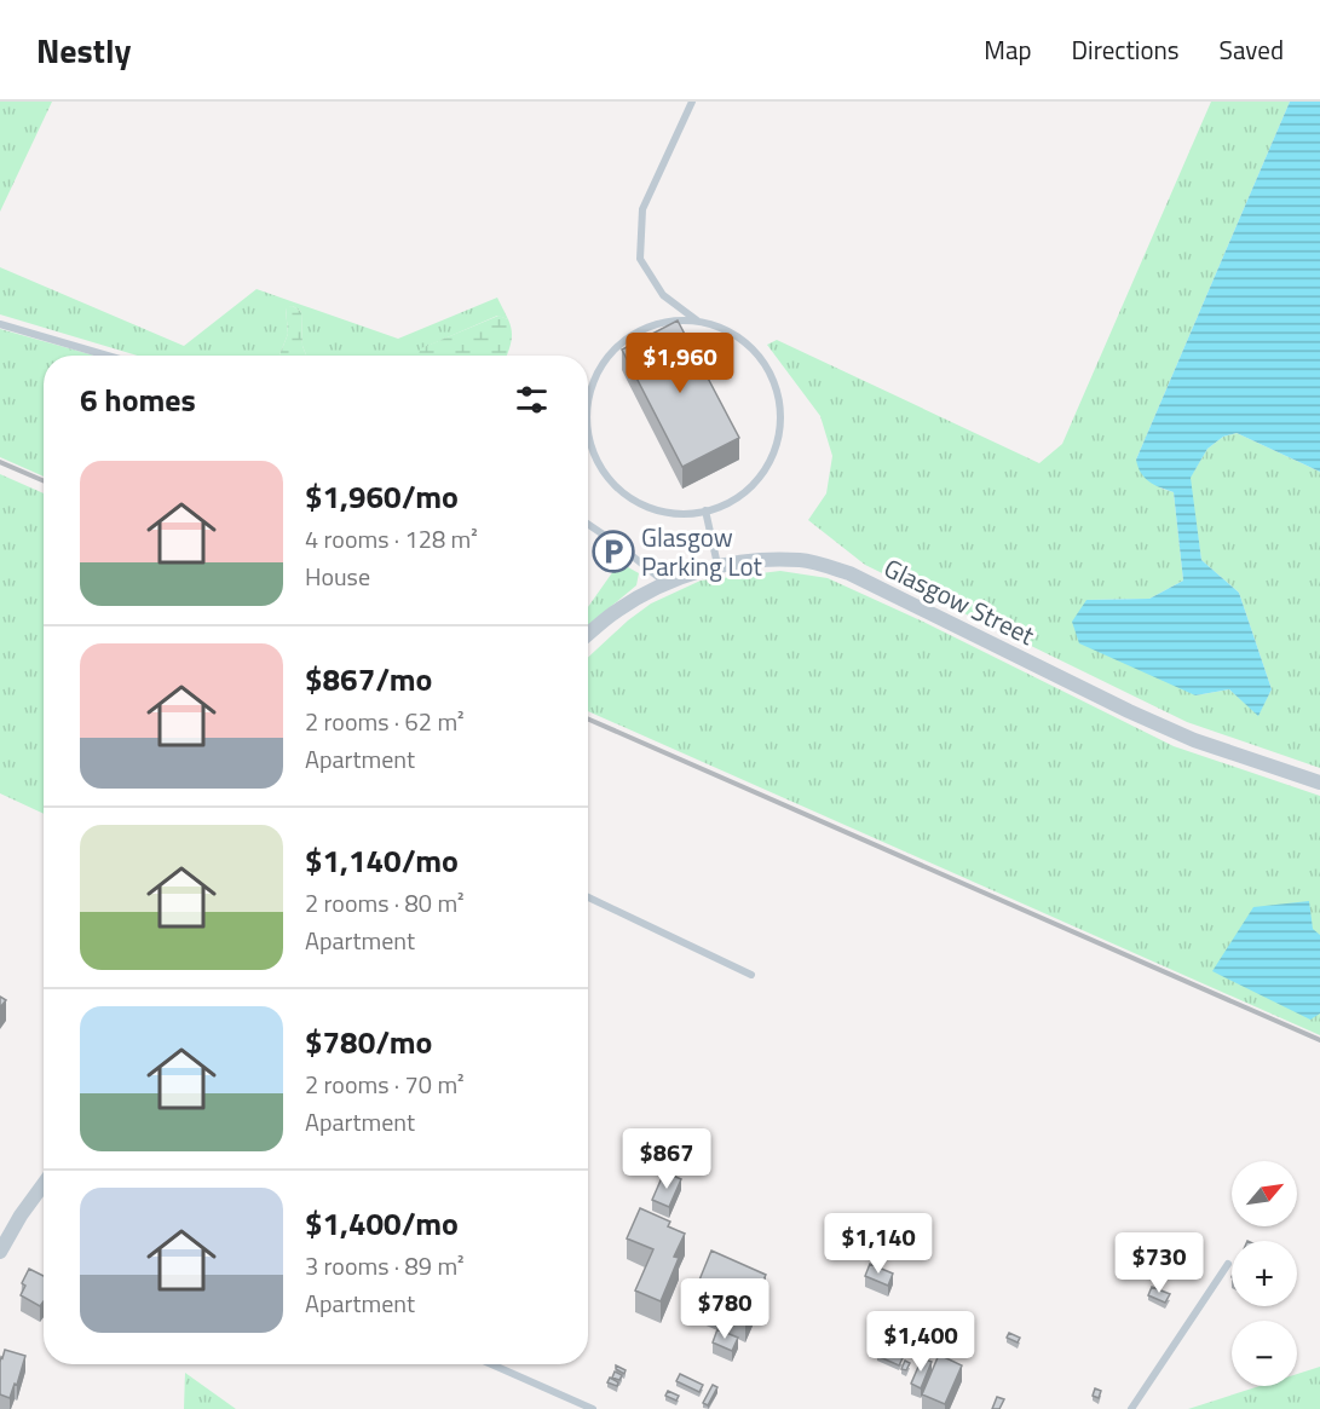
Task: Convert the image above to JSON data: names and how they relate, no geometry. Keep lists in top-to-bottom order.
{
  "streets": {
    "street": ["Glasgow Street"]
  },
  "places": {
    "parking": ["Glasgow Parking Lot"]
  },
  "north": "top right",
  "page": {
    "header": "Nestly",
    "nav": ["Map", "Directions", "Saved"],
    "price": [
      "$1,960",
      "$867",
      "$1,140",
      "$730",
      "$780",
      "$1,400"
    ],
    "heading": "6 homes",
    "list": [
      {
        "name": "$1,960/mo",
        "note": "4 rooms · 128 m² · House"
      },
      {
        "name": "$867/mo",
        "note": "2 rooms · 62 m² · Apartment"
      },
      {
        "name": "$1,140/mo",
        "note": "2 rooms · 80 m² · Apartment"
      },
      {
        "name": "$780/mo",
        "note": "2 rooms · 70 m² · Apartment"
      },
      {
        "name": "$1,400/mo",
        "note": "3 rooms · 89 m² · Apartment"
      }
    ],
    "map_buttons": ["+", "−"]
  }
}
